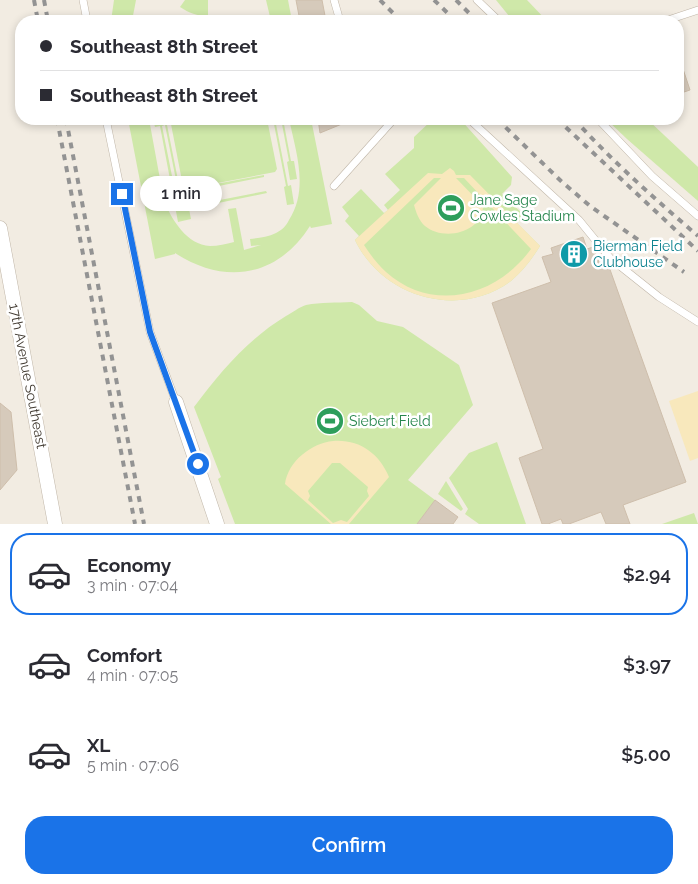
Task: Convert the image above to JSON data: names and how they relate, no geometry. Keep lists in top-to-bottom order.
{
  "streets": {
    "street": ["17th Avenue Southeast"]
  },
  "places": {
    "sports": ["Jane Sage Cowles Stadium", "Siebert Field"],
    "building": ["Bierman Field Clubhouse"]
  },
  "page": {
    "banner": ["Southeast 8th Street", "Southeast 8th Street"],
    "bubble": "1 min",
    "list": [
      {
        "name": "Economy",
        "note": "3 min · 07:04",
        "value": "$2.94"
      },
      {
        "name": "Comfort",
        "note": "4 min · 07:05",
        "value": "$3.97"
      },
      {
        "name": "XL",
        "note": "5 min · 07:06",
        "value": "$5.00"
      }
    ],
    "buttons": "Confirm"
  }
}
